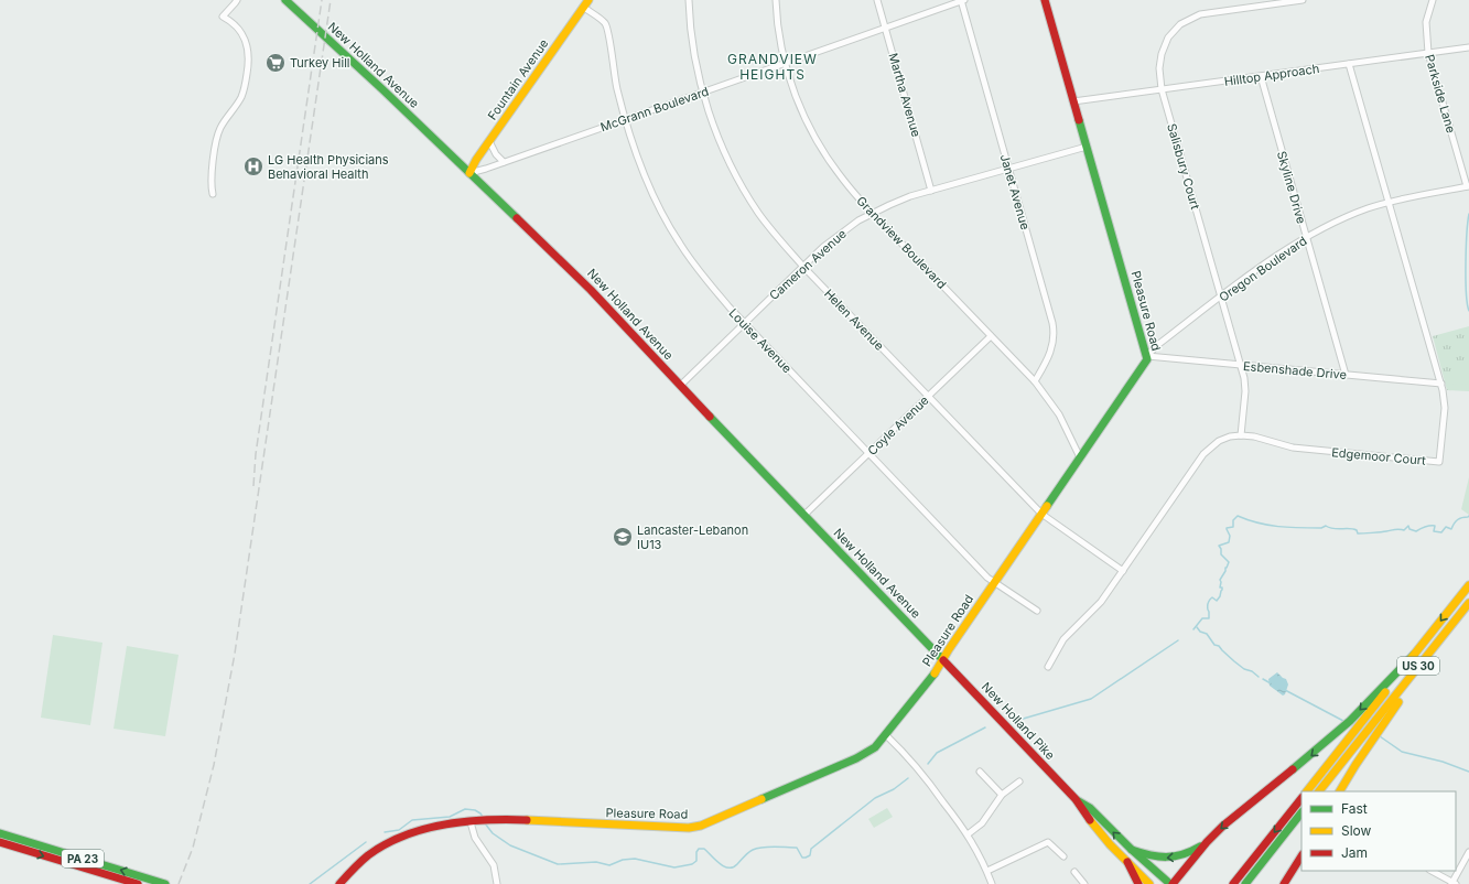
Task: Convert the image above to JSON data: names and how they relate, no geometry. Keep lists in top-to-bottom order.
{
  "streets": {
    "main road": [
      "New Holland Avenue",
      "Fountain Avenue",
      "Pleasure Road",
      "US 30",
      "New Holland Pike",
      "PA 23"
    ],
    "street": [
      "Hilltop Approach",
      "Parkside Lane",
      "Martha Avenue",
      "McGrann Boulevard",
      "Salisbury Court",
      "Skyline Drive",
      "Janet Avenue",
      "Grandview Boulevard",
      "Cameron Avenue",
      "Oregon Boulevard",
      "Helen Avenue",
      "Louise Avenue",
      "Esbenshade Drive",
      "Coyle Avenue",
      "Edgemoor Court"
    ]
  },
  "crossings": [
    ["New Holland Avenue", "Fountain Avenue"],
    ["New Holland Avenue", "McGrann Boulevard"],
    ["New Holland Avenue", "Cameron Avenue"],
    ["New Holland Avenue", "Pleasure Road"],
    ["New Holland Avenue", "Coyle Avenue"],
    ["New Holland Avenue", "New Holland Pike"],
    ["Hilltop Approach", "Parkside Lane"],
    ["Hilltop Approach", "Salisbury Court"],
    ["Hilltop Approach", "Skyline Drive"],
    ["Hilltop Approach", "Pleasure Road"],
    ["Hilltop Approach", "Edgemoor Court"],
    ["Fountain Avenue", "McGrann Boulevard"],
    ["Fountain Avenue", "Louise Avenue"],
    ["Parkside Lane", "Oregon Boulevard"],
    ["Martha Avenue", "McGrann Boulevard"],
    ["Martha Avenue", "Cameron Avenue"],
    ["McGrann Boulevard", "Janet Avenue"],
    ["McGrann Boulevard", "Grandview Boulevard"],
    ["McGrann Boulevard", "Helen Avenue"],
    ["McGrann Boulevard", "Louise Avenue"],
    ["Salisbury Court", "Oregon Boulevard"],
    ["Salisbury Court", "Esbenshade Drive"],
    ["Salisbury Court", "Edgemoor Court"],
    ["Skyline Drive", "Oregon Boulevard"],
    ["Skyline Drive", "Esbenshade Drive"],
    ["Janet Avenue", "Grandview Boulevard"],
    ["Janet Avenue", "Cameron Avenue"],
    ["Grandview Boulevard", "Cameron Avenue"],
    ["Grandview Boulevard", "Pleasure Road"],
    ["Grandview Boulevard", "Coyle Avenue"],
    ["Cameron Avenue", "Pleasure Road"],
    ["Cameron Avenue", "Helen Avenue"],
    ["Cameron Avenue", "Louise Avenue"],
    ["Oregon Boulevard", "Pleasure Road"],
    ["Oregon Boulevard", "Esbenshade Drive"],
    ["Oregon Boulevard", "Edgemoor Court"],
    ["Pleasure Road", "Helen Avenue"],
    ["Pleasure Road", "Louise Avenue"],
    ["Pleasure Road", "Esbenshade Drive"],
    ["Pleasure Road", "New Holland Pike"],
    ["Helen Avenue", "Coyle Avenue"],
    ["Helen Avenue", "Edgemoor Court"],
    ["Louise Avenue", "Coyle Avenue"],
    ["Esbenshade Drive", "Edgemoor Court"]
  ],
  "districts": ["GRANDVIEW HEIGHTS"],
  "places": {
    "supermarket": ["Turkey Hill"],
    "hospital": ["LG Health Physicians Behavioral Health"],
    "school or university": ["Lancaster-Lebanon IU13"]
  },
  "legend": ["Fast", "Slow", "Jam"]
}
